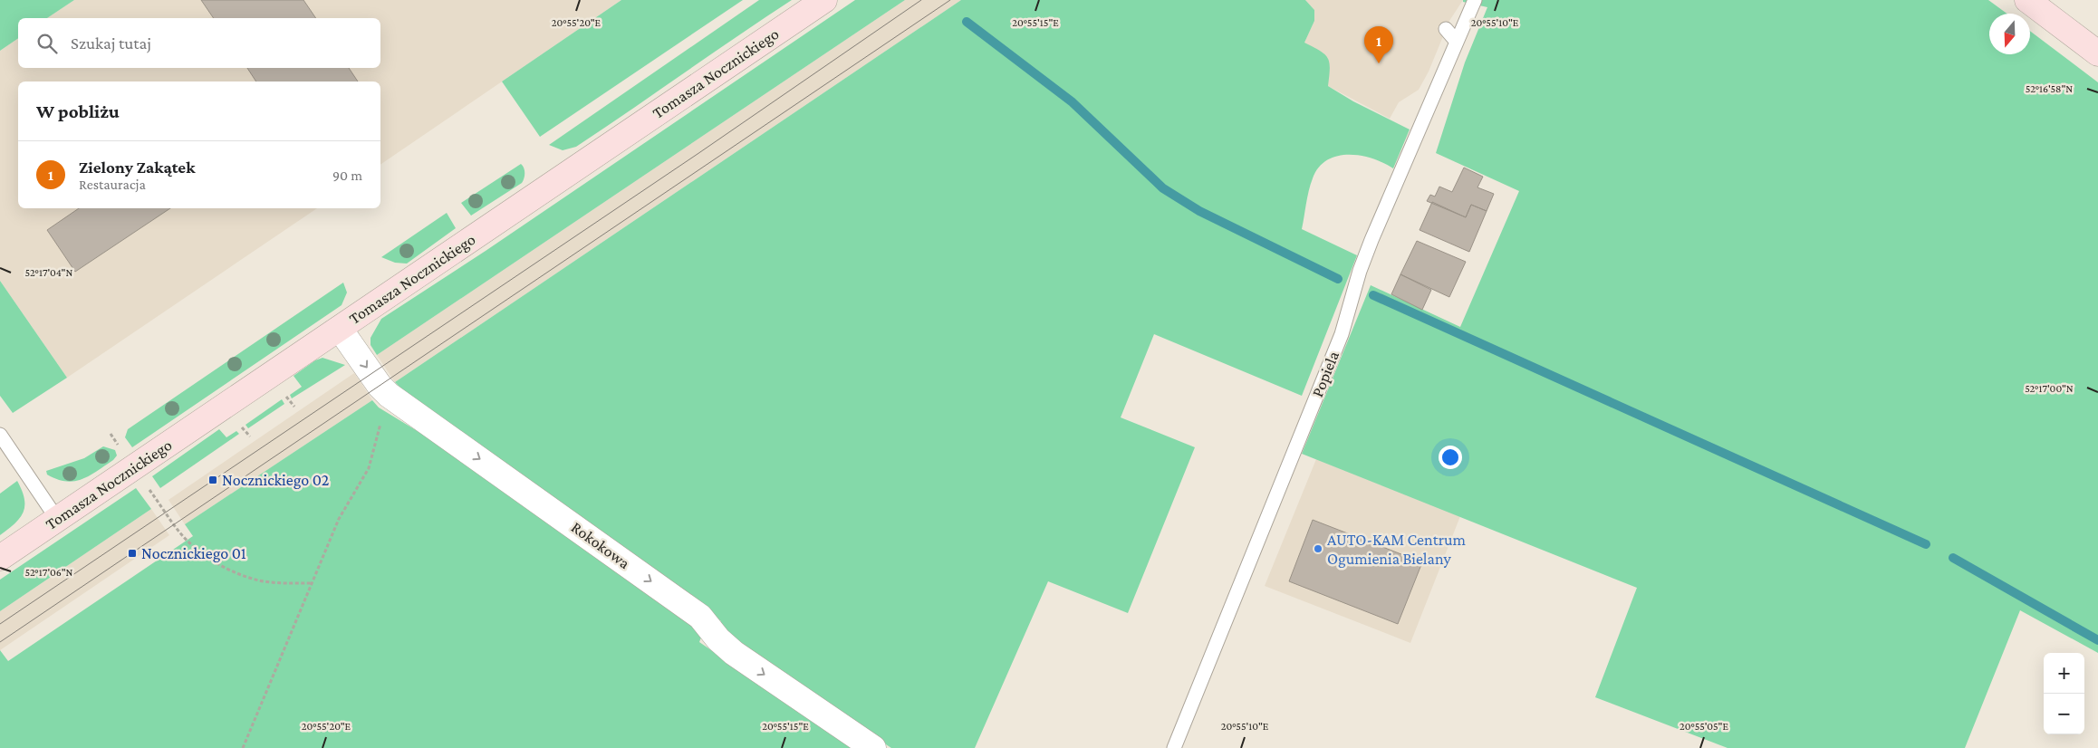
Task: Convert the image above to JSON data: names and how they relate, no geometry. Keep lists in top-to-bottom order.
{
  "streets": {
    "street": ["Tomasza Nocznickiego", "Rokokowa"],
    "lane": ["Popiela"]
  },
  "crossings": [
    ["Tomasza Nocznickiego", "Rokokowa"]
  ],
  "one_way": ["Rokokowa"],
  "places": {
    "transit": ["Nocznickiego 02", "Nocznickiego 01"],
    "other": ["AUTO-KAM Centrum Ogumienia Bielany"]
  },
  "north": "bottom",
  "page": {
    "search": "Szukaj tutaj",
    "pins": "1",
    "heading": "W pobliżu",
    "list": [
      {
        "mark": "1",
        "name": "Zielony Zakątek",
        "note": "Restauracja",
        "value": "90 m"
      }
    ],
    "map_buttons": ["+", "−"]
  },
  "coordinates": [
    "20°55'20\"E",
    "20°55'15\"E",
    "20°55'10\"E",
    "52°16'58\"N",
    "52°17'04\"N",
    "52°17'00\"N",
    "52°17'06\"N",
    "20°55'05\"E"
  ]
}
